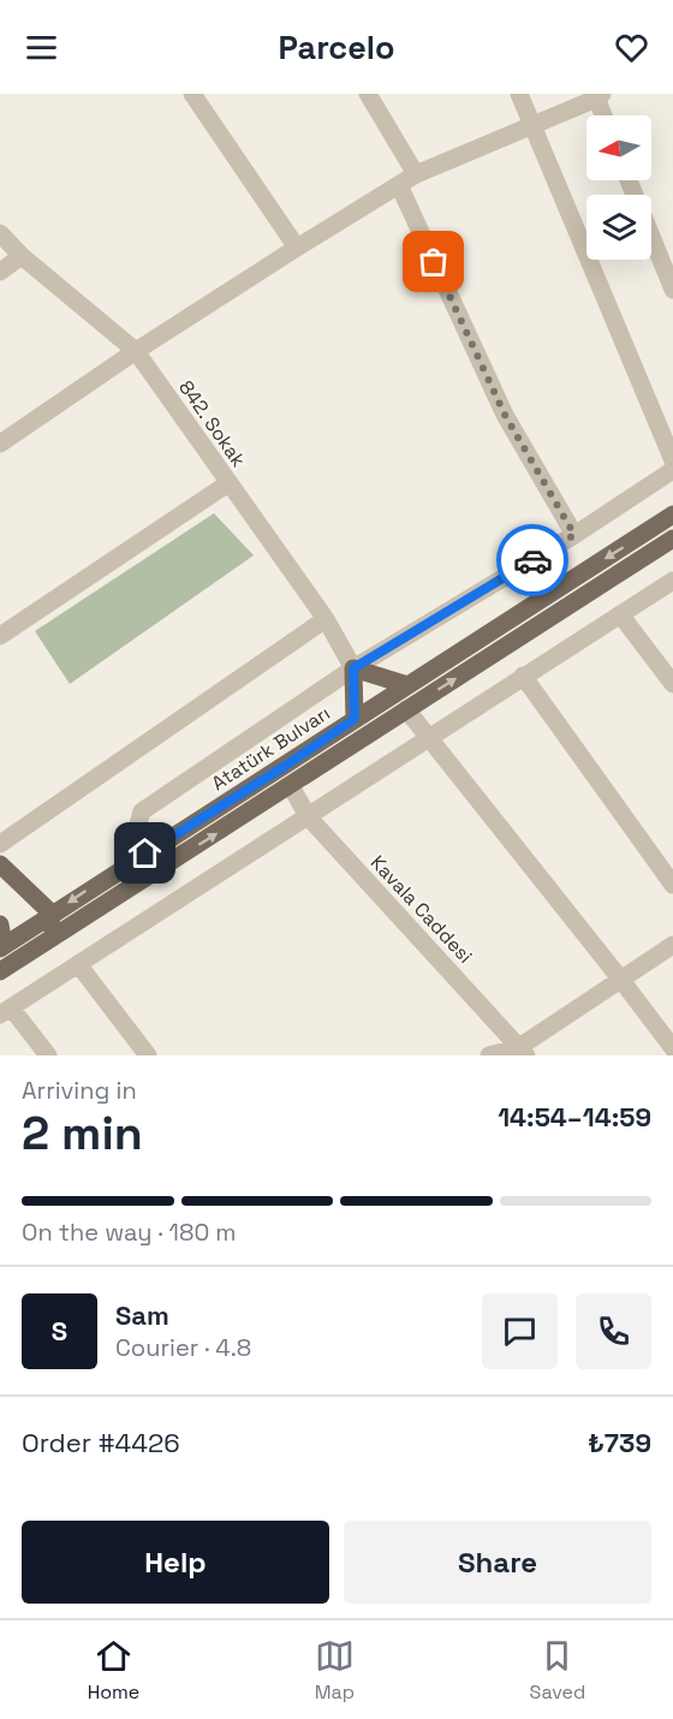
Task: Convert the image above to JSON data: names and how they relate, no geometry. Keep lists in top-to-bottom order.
{
  "streets": {
    "main road": ["Atatürk Bulvarı"],
    "street": ["842. Sokak", "Kavala Caddesi"]
  },
  "north": "left",
  "page": {
    "header": "Parcelo",
    "heading": ["2 min", "Arriving in", "14:54–14:59"],
    "panel": [
      "Sam",
      "Courier · 4.8",
      "Order #4426",
      "₺739"
    ],
    "bar": "On the way · 180 m",
    "round": "S",
    "buttons": ["Help", "Share"],
    "tabs": ["Home", "Map", "Saved"]
  }
}
